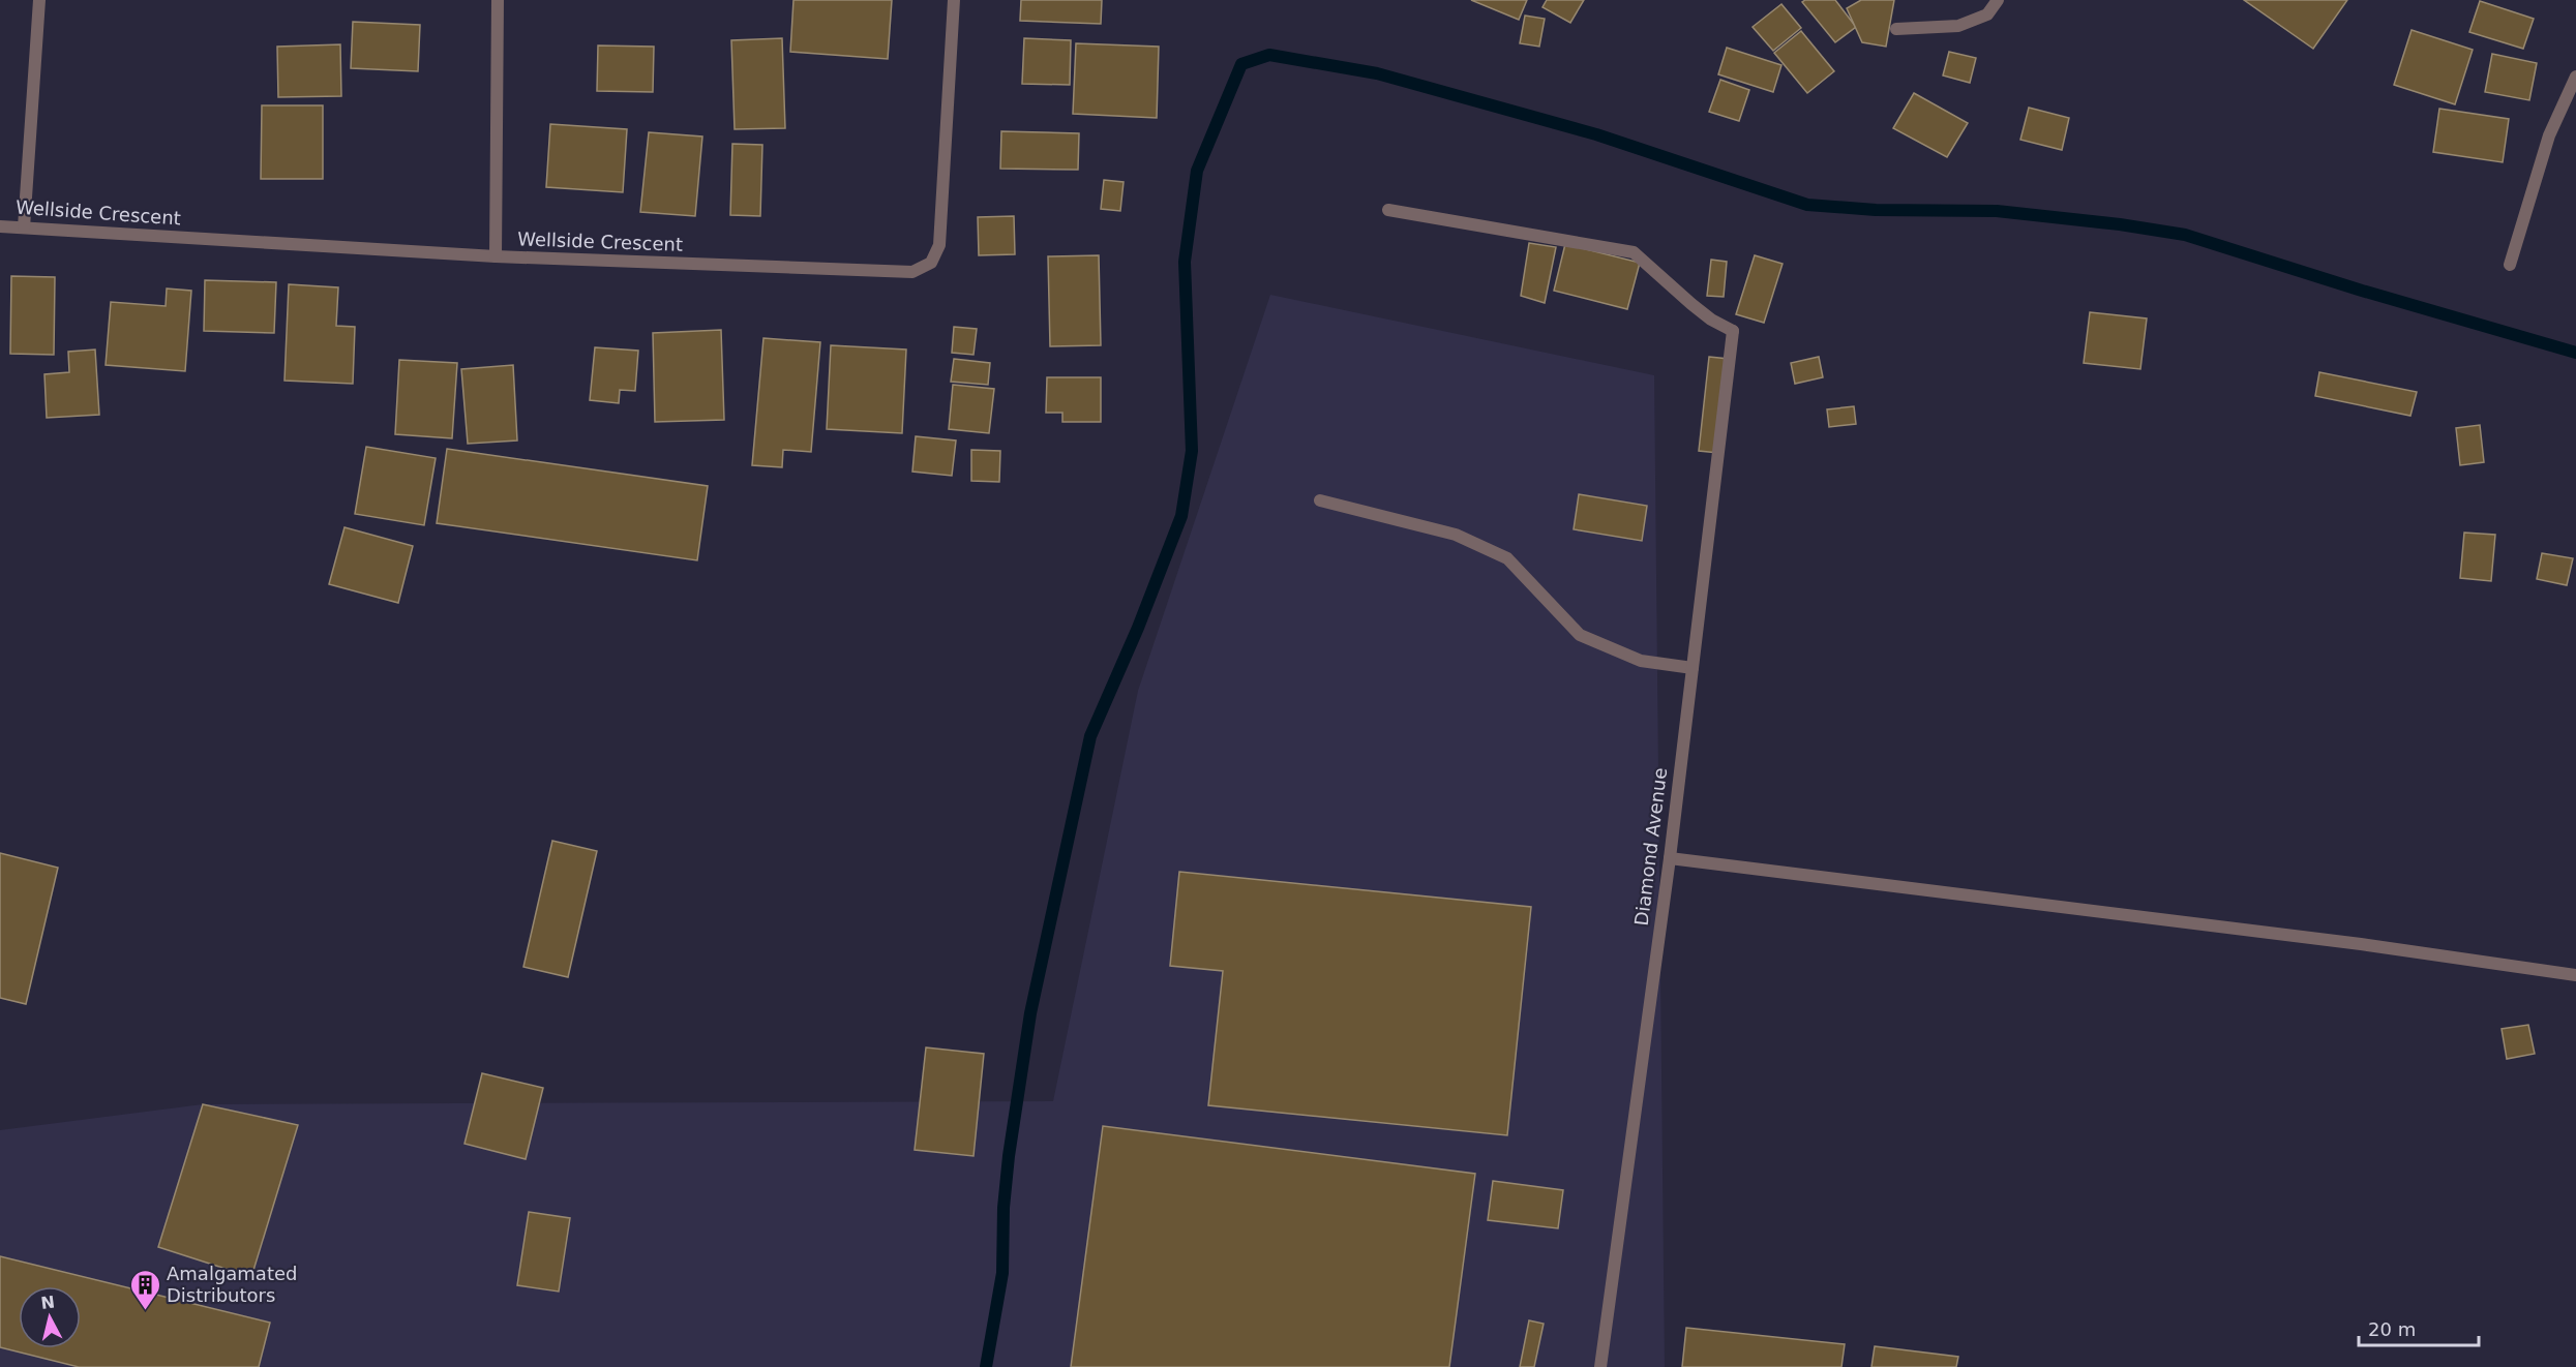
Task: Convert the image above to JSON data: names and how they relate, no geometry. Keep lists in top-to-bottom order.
{
  "streets": {
    "street": ["Wellside Crescent", "Diamond Avenue"]
  },
  "places": {
    "building": ["Amalgamated Distributors"]
  },
  "scale_bar": "20 m",
  "north": "top"
}
